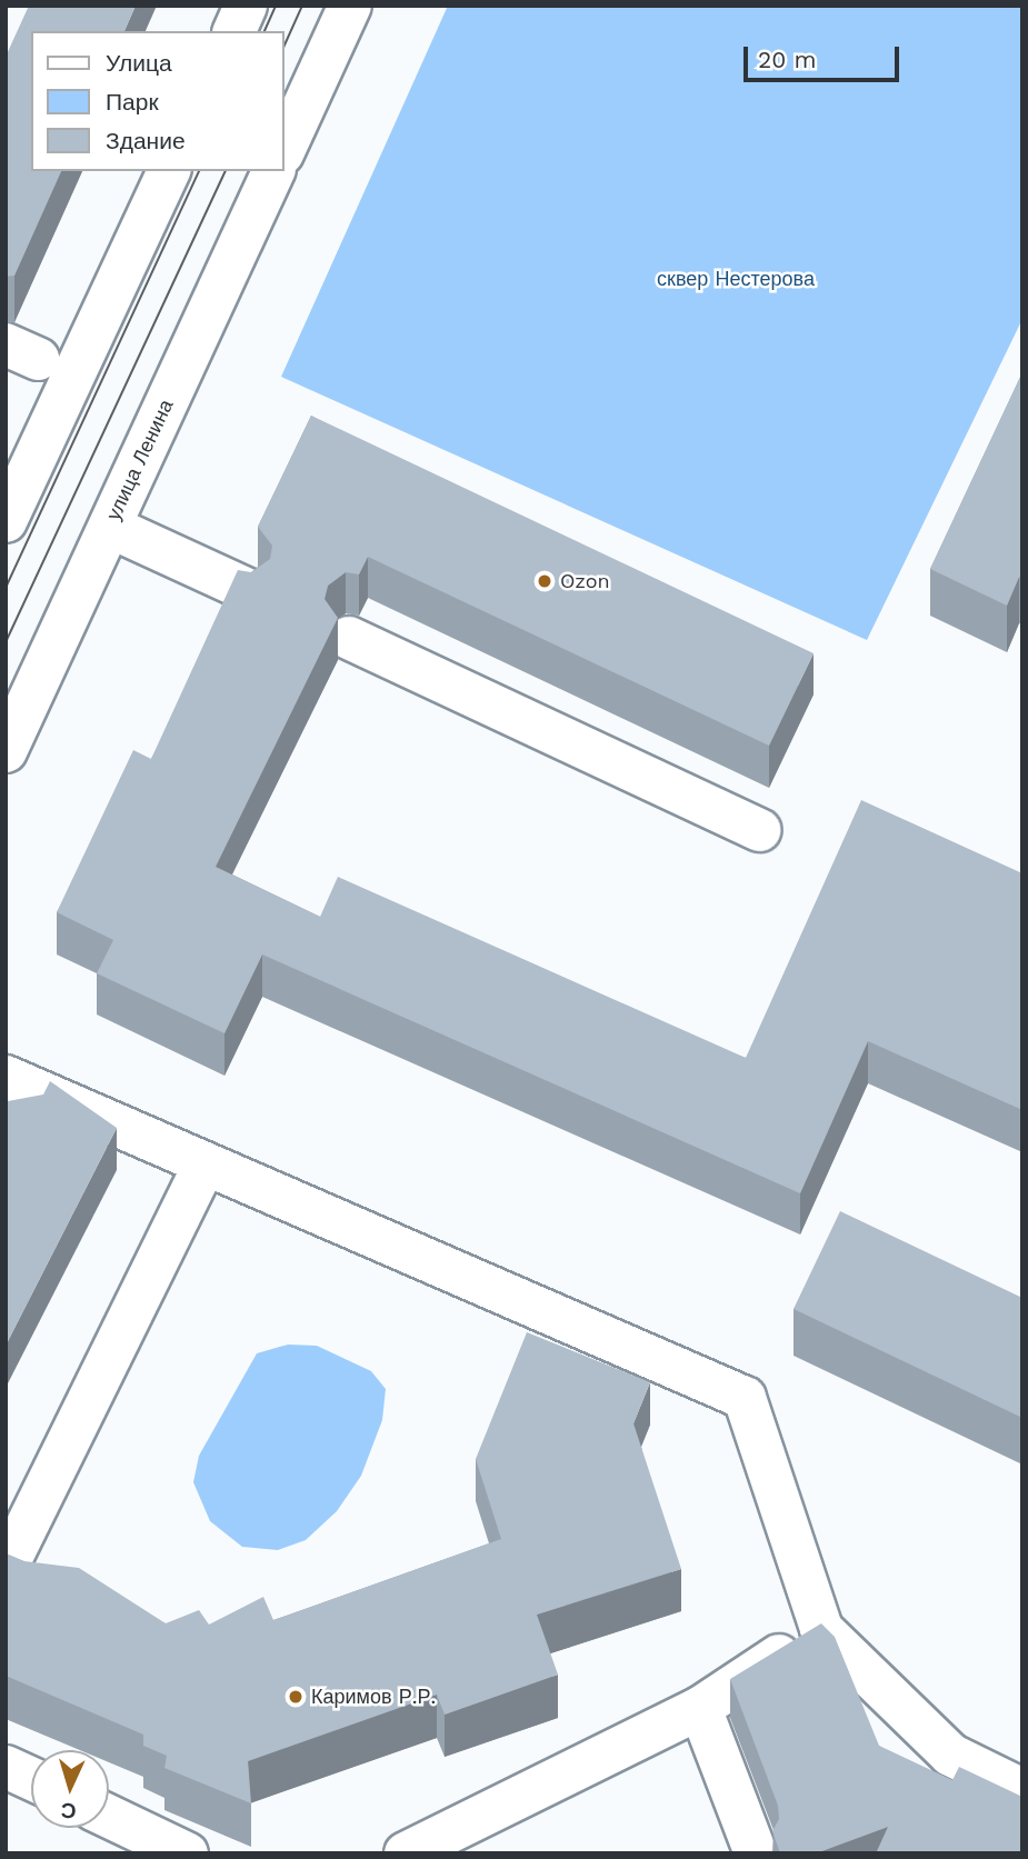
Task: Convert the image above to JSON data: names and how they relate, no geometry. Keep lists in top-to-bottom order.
{
  "streets": {
    "street": ["улица Ленина"]
  },
  "parks": ["сквер Нестерова"],
  "places": ["Ozon", "Каримов Р.Р."],
  "legend": ["Улица", "Парк", "Здание"],
  "scale_bar": "20 m",
  "north": "bottom"
}
